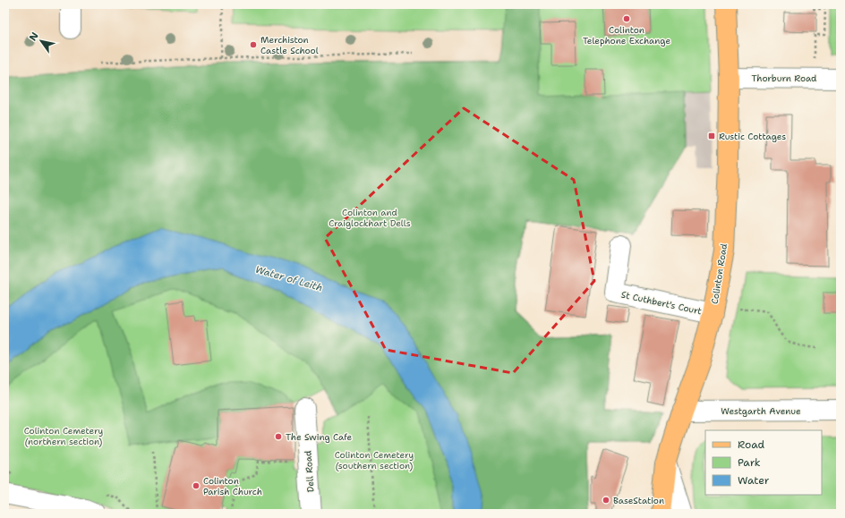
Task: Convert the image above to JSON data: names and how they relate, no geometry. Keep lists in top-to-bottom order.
{
  "streets": {
    "main road": ["Colinton Road"],
    "street": [
      "Thorburn Road",
      "St Cuthbert's Court",
      "Westgarth Avenue",
      "Dell Road"
    ]
  },
  "crossings": [
    ["Thorburn Road", "Colinton Road"],
    ["Colinton Road", "St Cuthbert's Court"],
    ["Colinton Road", "Westgarth Avenue"]
  ],
  "water": ["Water of Leith"],
  "parks": ["Colinton and Craiglockhart Dells", "Colinton Cemetery (northern section)", "Colinton Cemetery (southern section)"],
  "places": {
    "other": [
      "Colinton Telephone Exchange",
      "Merchiston Castle School",
      "The Swing Cafe",
      "Colinton Parish Church",
      "BaseStation"
    ],
    "transit": ["Rustic Cottages"]
  },
  "legend": ["Road", "Park", "Water"],
  "north": "top left"
}
